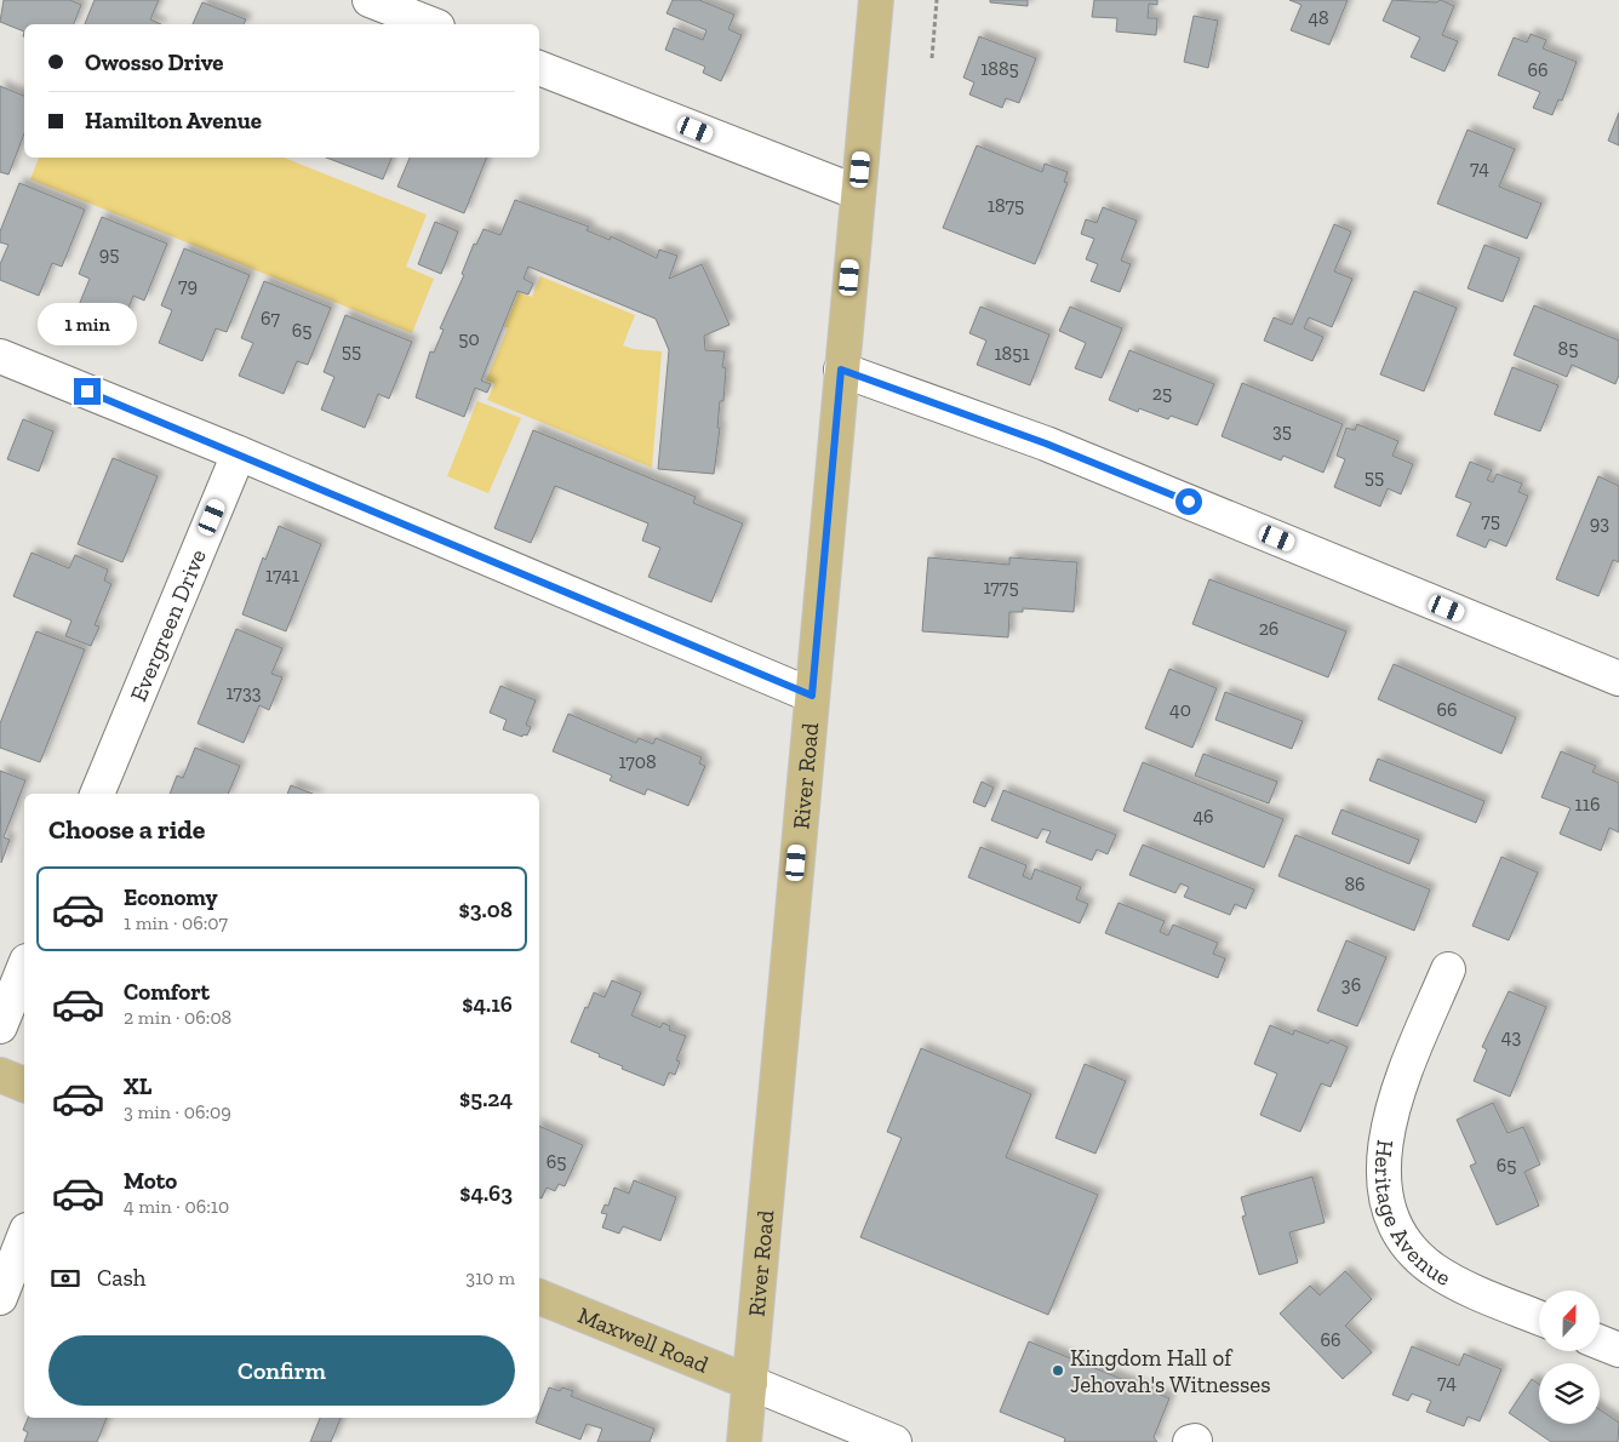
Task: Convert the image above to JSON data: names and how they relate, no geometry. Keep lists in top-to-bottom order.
{
  "streets": {
    "main road": ["River Road", "Maxwell Road"],
    "street": ["Evergreen Drive", "Heritage Avenue"]
  },
  "crossings": [
    ["River Road", "Maxwell Road"]
  ],
  "places": ["Kingdom Hall of Jehovah's Witnesses"],
  "house_numbers": [
    "48",
    "1885",
    "66",
    "74",
    "1875",
    "95",
    "79",
    "67",
    "65",
    "50",
    "85",
    "55",
    "1851",
    "25",
    "35",
    "55",
    "75",
    "93",
    "1741",
    "1775",
    "26",
    "1733",
    "40",
    "66",
    "1708",
    "116",
    "46",
    "86",
    "36",
    "43",
    "65",
    "65",
    "66",
    "74"
  ],
  "north": "top",
  "page": {
    "banner": ["Owosso Drive", "Hamilton Avenue"],
    "bubble": "1 min",
    "heading": "Choose a ride",
    "list": [
      {
        "name": "Economy",
        "note": "1 min · 06:07",
        "value": "$3.08"
      },
      {
        "name": "Comfort",
        "note": "2 min · 06:08",
        "value": "$4.16"
      },
      {
        "name": "XL",
        "note": "3 min · 06:09",
        "value": "$5.24"
      },
      {
        "name": "Moto",
        "note": "4 min · 06:10",
        "value": "$4.63"
      }
    ],
    "pay": ["Cash", "310 m"],
    "buttons": "Confirm"
  }
}
